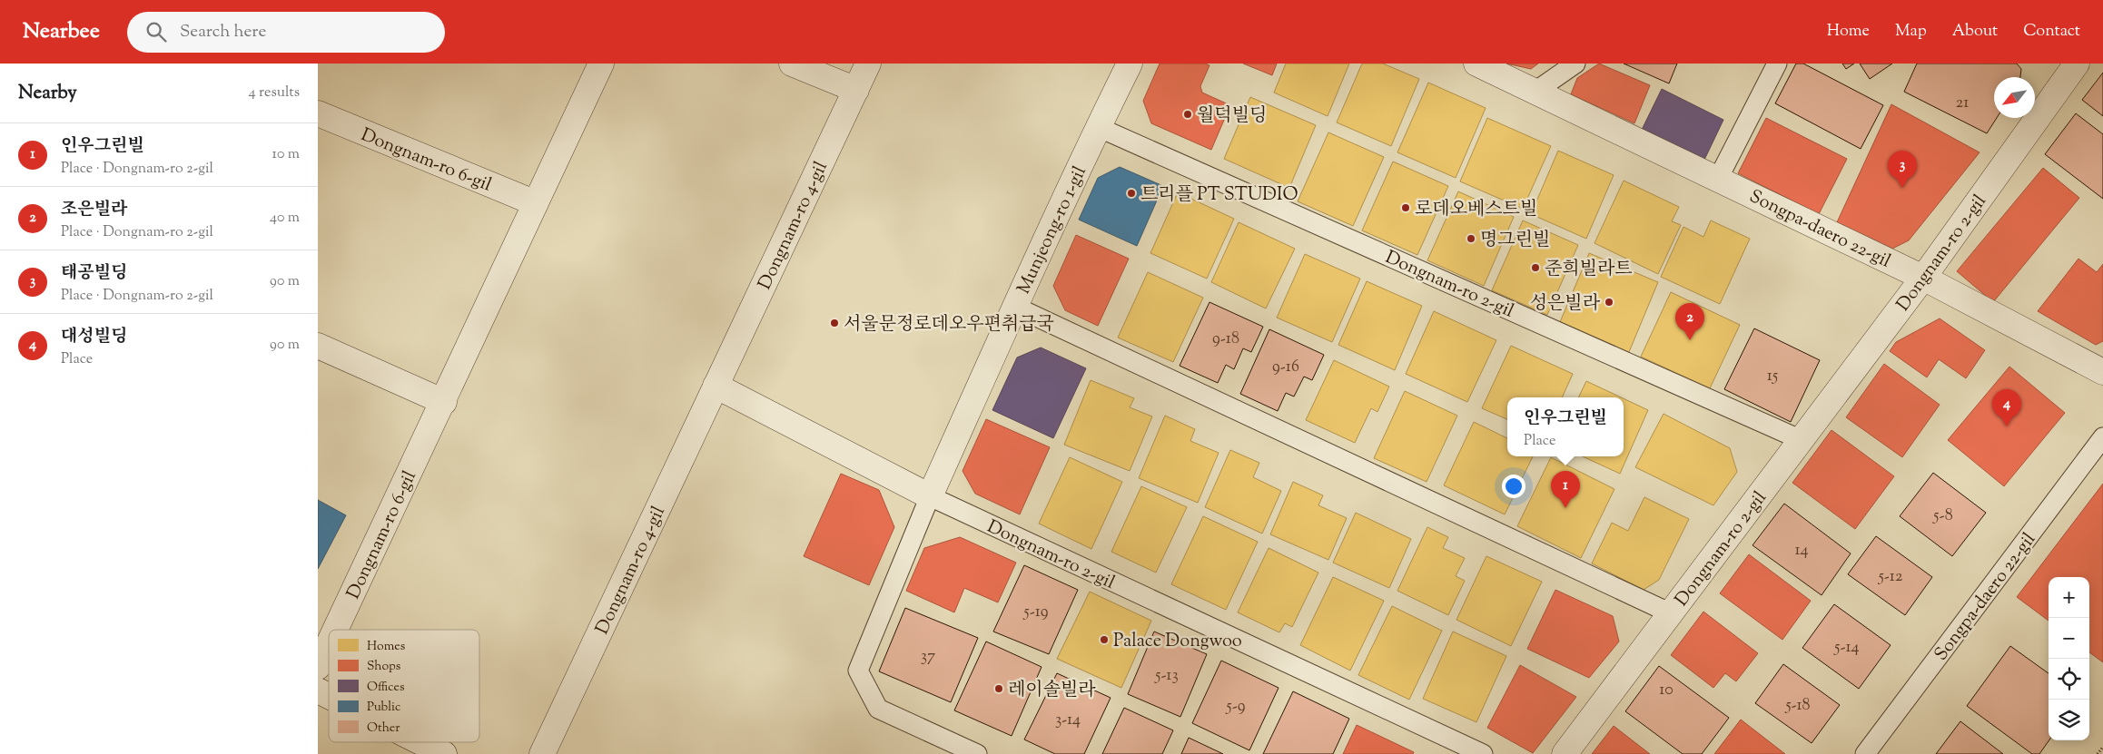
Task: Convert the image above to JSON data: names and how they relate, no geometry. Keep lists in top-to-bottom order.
{
  "streets": {
    "street": [
      "Dongnam-ro 6-gil",
      "Dongnam-ro 4-gil",
      "Songpa-daero 22-gil",
      "Munjeong-ro 1-gil",
      "Dongnam-ro 2-gil"
    ]
  },
  "crossings": [
    ["Songpa-daero 22-gil", "Dongnam-ro 2-gil"],
    ["Munjeong-ro 1-gil", "Dongnam-ro 2-gil"]
  ],
  "places": [
    "월덕빌딩",
    "트리플 PT STUDIO",
    "로데오베스트빌",
    "명그린빌",
    "준희빌라트",
    "성은빌라",
    "서울문정로데오우편취급국",
    "Palace Dongwoo",
    "레이솔빌라"
  ],
  "house_numbers": [
    "21",
    "9-18",
    "9-16",
    "15",
    "5-8",
    "14",
    "5-12",
    "5-19",
    "5-14",
    "37",
    "5-13",
    "10",
    "5-18",
    "5-9",
    "3-14"
  ],
  "legend": [
    "Homes",
    "Shops",
    "Offices",
    "Public",
    "Other"
  ],
  "north": "bottom left",
  "page": {
    "header": "Nearbee",
    "search": "Search here",
    "nav": [
      "Home",
      "Map",
      "About",
      "Contact"
    ],
    "heading": ["Nearby", "4 results"],
    "list": [
      {
        "mark": "1",
        "name": "인우그린빌",
        "note": "Place · Dongnam-ro 2-gil",
        "value": "10 m"
      },
      {
        "mark": "2",
        "name": "조은빌라",
        "note": "Place · Dongnam-ro 2-gil",
        "value": "40 m"
      },
      {
        "mark": "3",
        "name": "태공빌딩",
        "note": "Place · Dongnam-ro 2-gil",
        "value": "90 m"
      },
      {
        "mark": "4",
        "name": "대성빌딩",
        "note": "Place",
        "value": "90 m"
      }
    ],
    "pins": [
      "3",
      "2",
      "4",
      "1"
    ],
    "popup": ["인우그린빌", "Place"],
    "map_buttons": ["+", "−"]
  }
}
